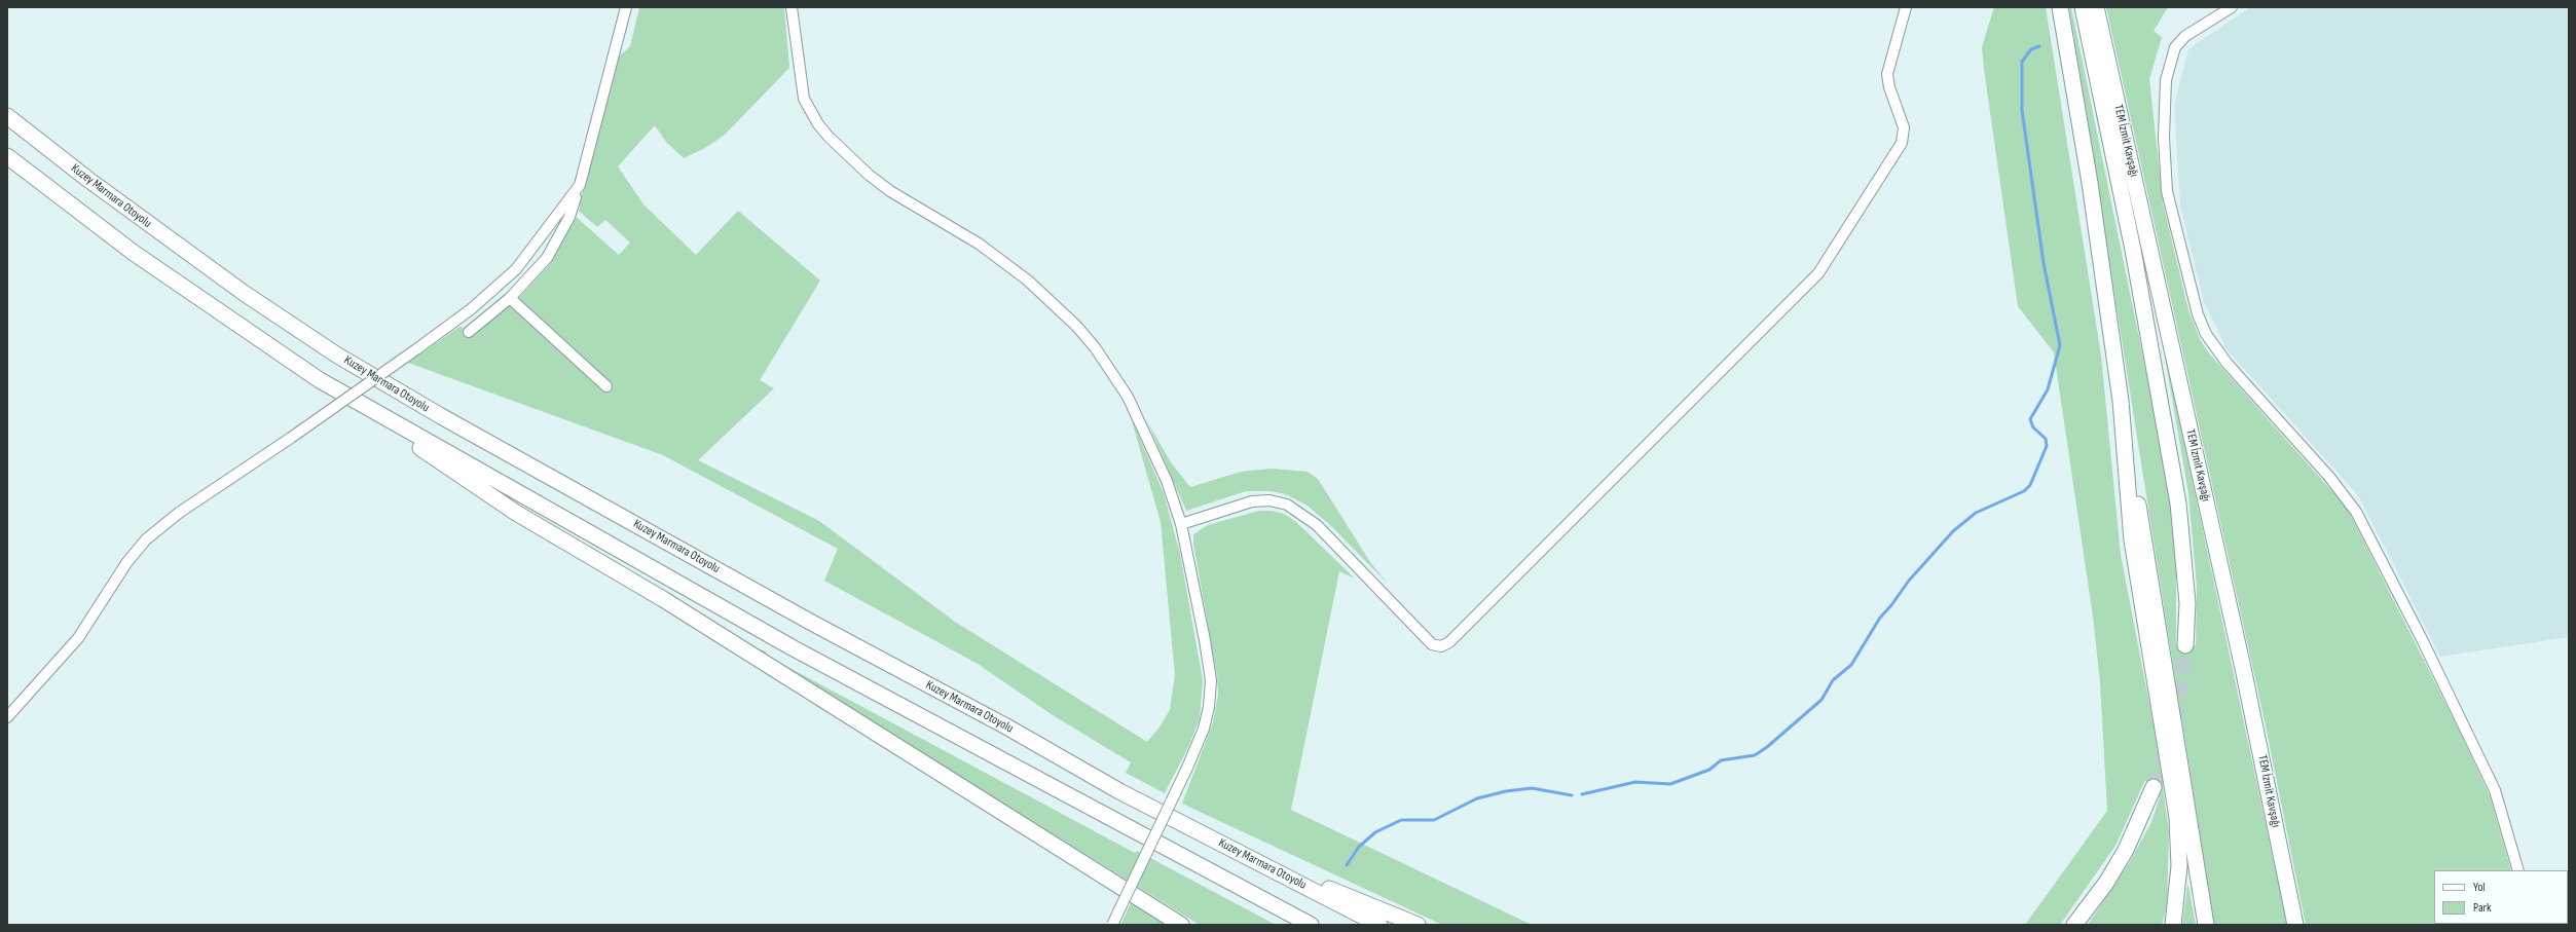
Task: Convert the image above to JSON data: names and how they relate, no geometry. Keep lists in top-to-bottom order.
{
  "streets": {
    "highway": ["TEM İzmit Kavşağı", "Kuzey Marmara Otoyolu"]
  },
  "legend": ["Yol", "Park"]
}
